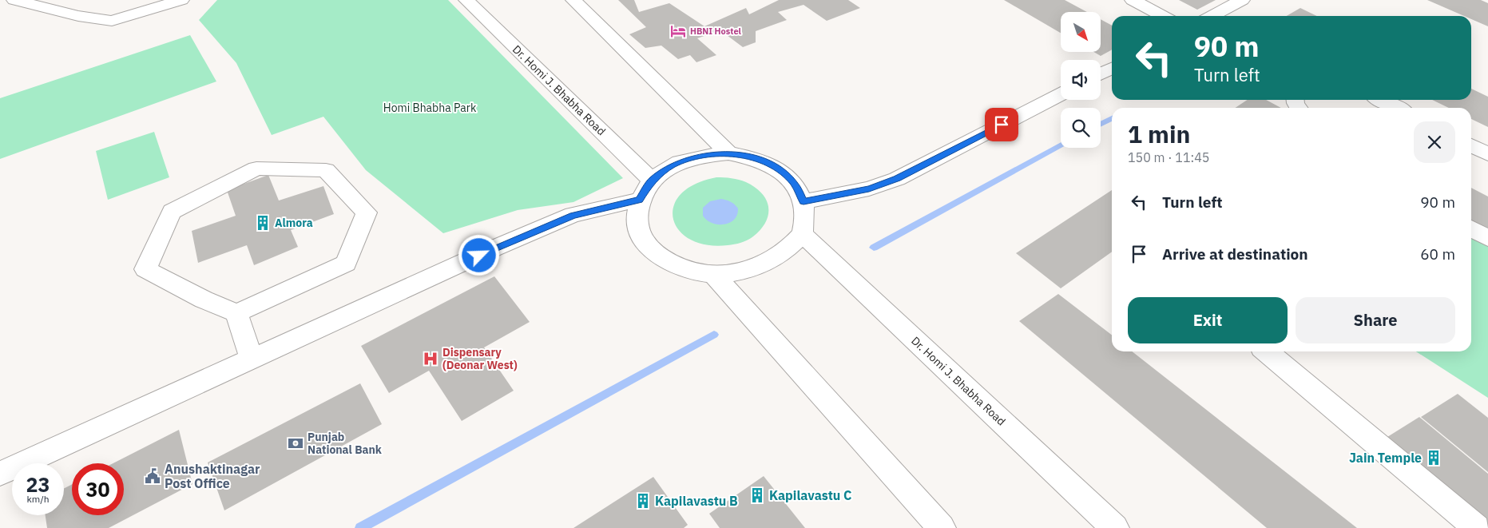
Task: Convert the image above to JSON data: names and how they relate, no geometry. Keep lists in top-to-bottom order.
{
  "streets": {
    "street": ["Dr. Homi J. Bhabha Road"]
  },
  "parks": ["Homi Bhabha Park"],
  "places": {
    "hotel": ["HBNI Hostel"],
    "building": [
      "Almora",
      "Jain Temple",
      "Kapilavastu C",
      "Kapilavastu B"
    ],
    "hospital": ["Dispensary (Deonar West)"],
    "bank": ["Punjab National Bank"],
    "public building": ["Anushaktinagar Post Office"]
  },
  "north": "bottom right",
  "page": {
    "turn": ["90 m", "Turn left"],
    "heading": ["1 min", "150 m · 11:45"],
    "list": [
      {
        "name": "Turn left",
        "value": "90 m"
      },
      {
        "name": "Arrive at destination",
        "value": "60 m"
      }
    ],
    "buttons": ["Exit", "Share"],
    "speed": "23 km/h",
    "limit": "30"
  }
}
